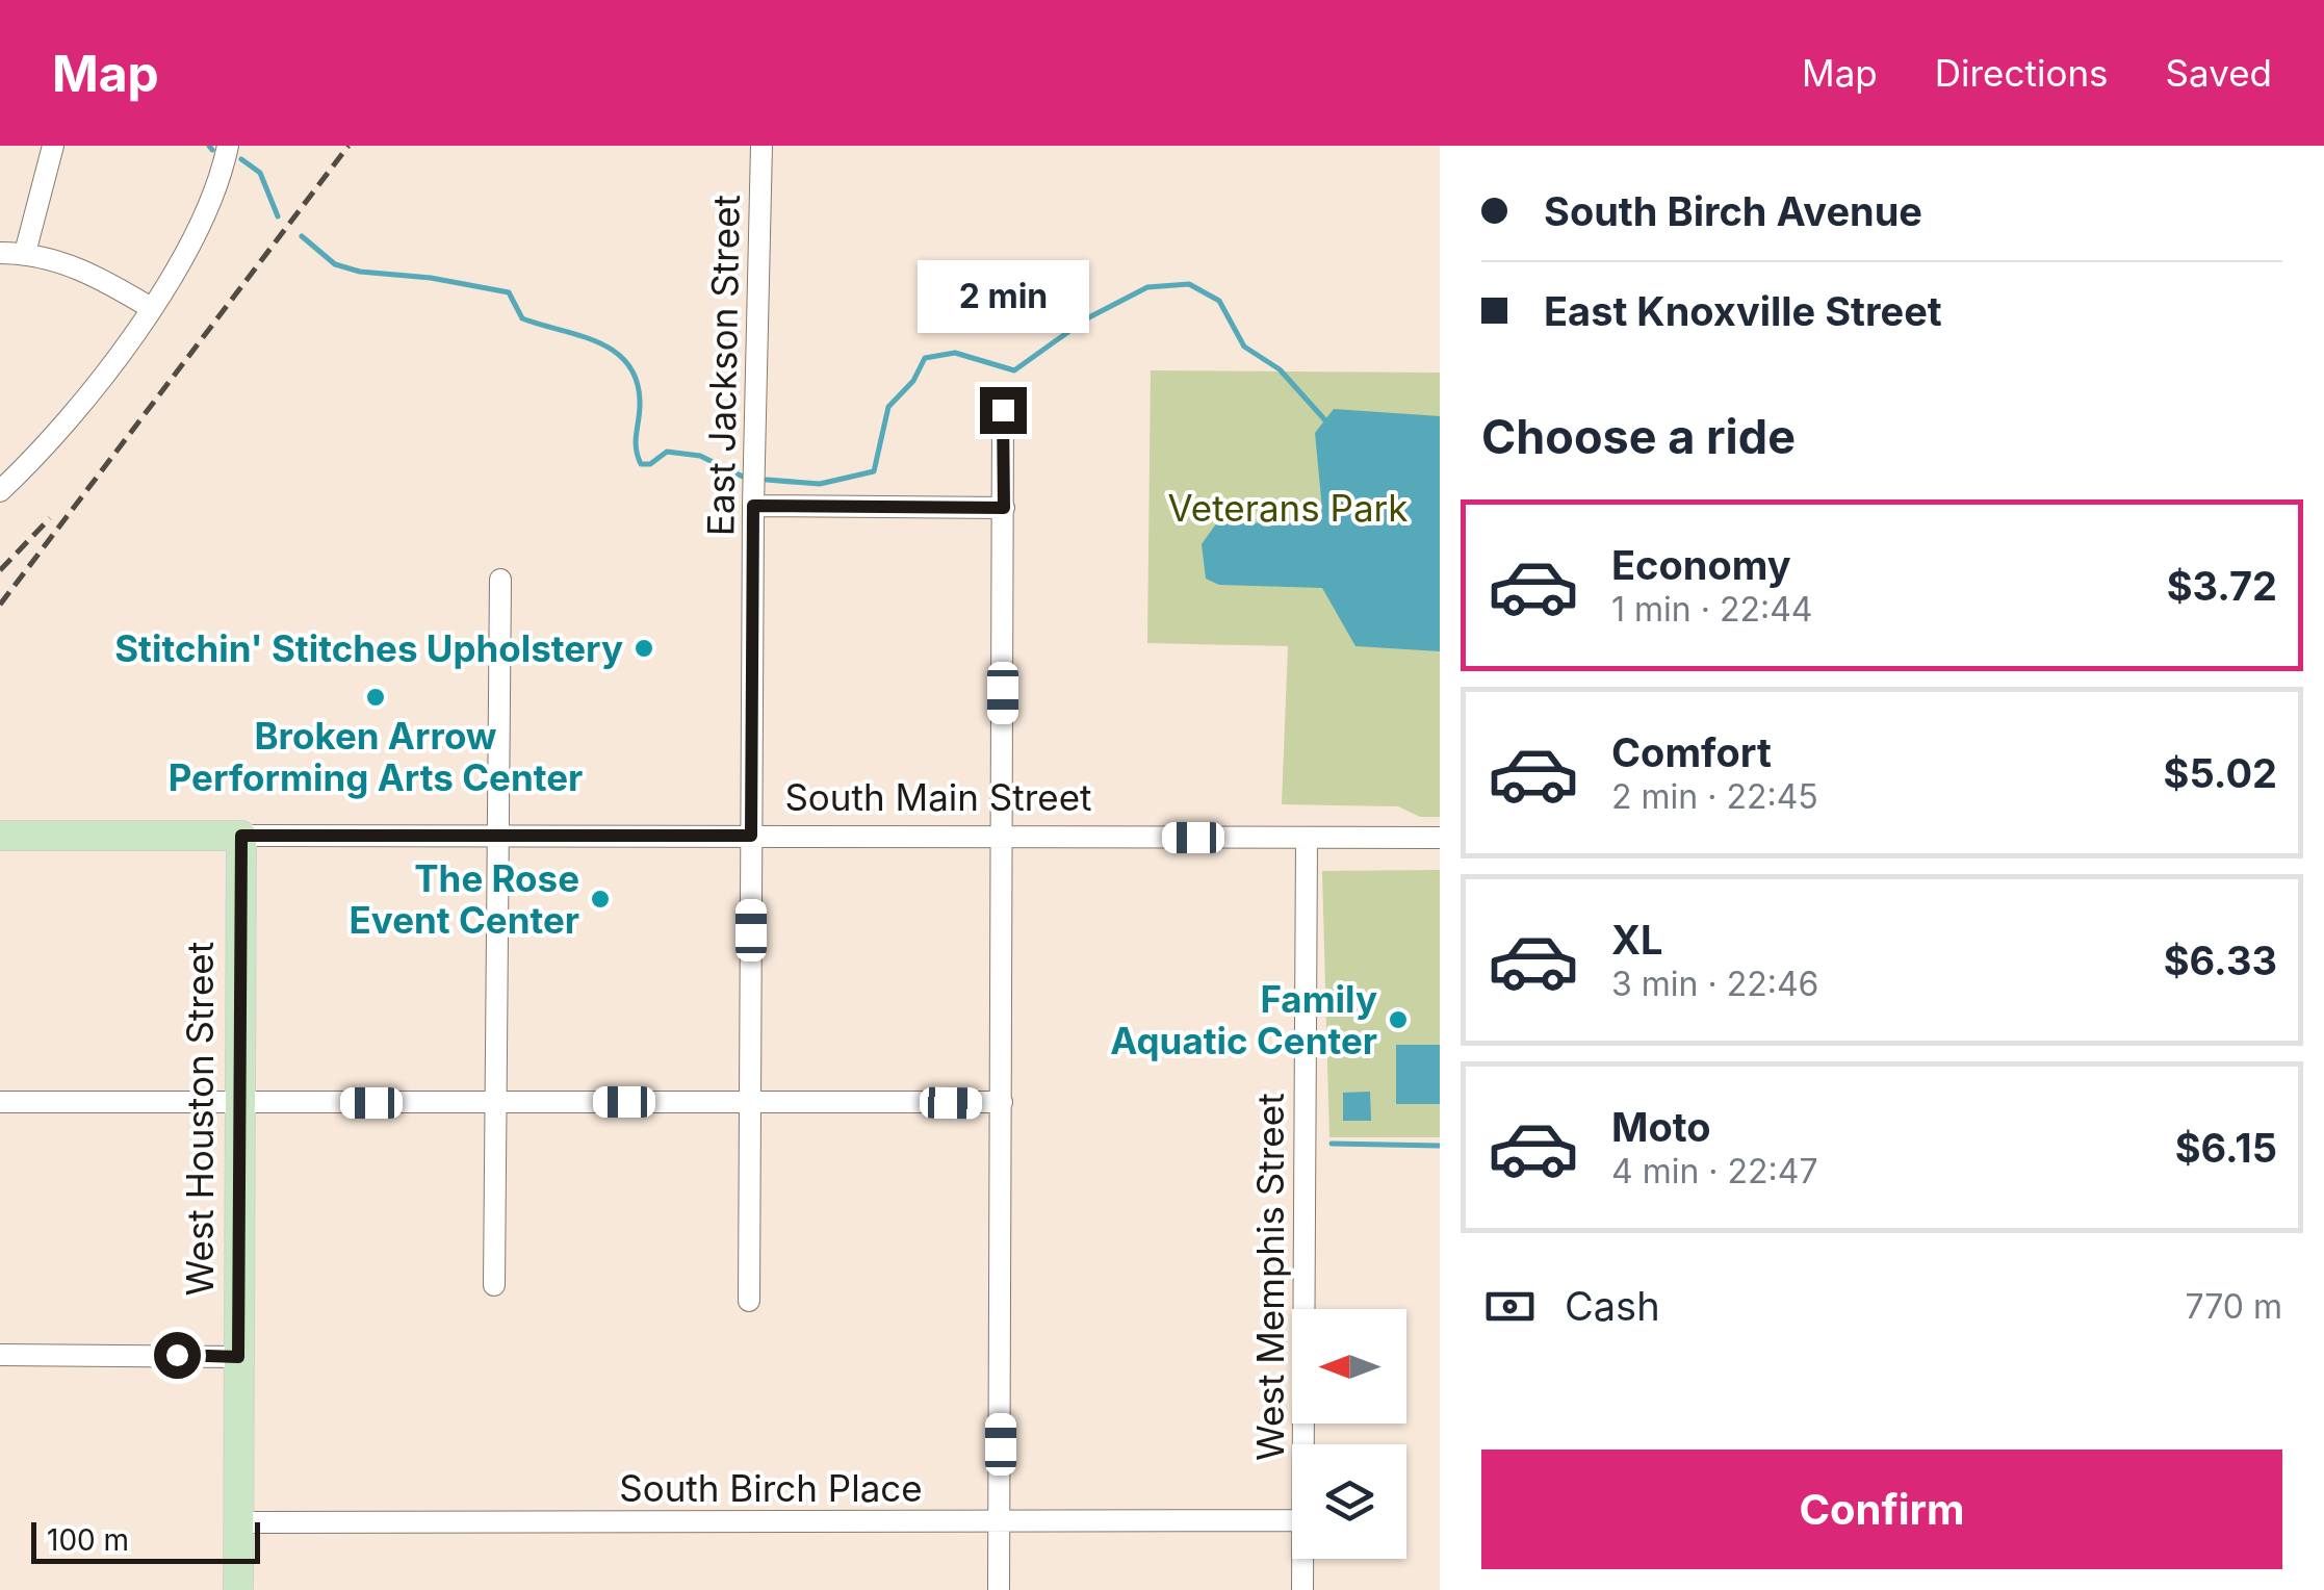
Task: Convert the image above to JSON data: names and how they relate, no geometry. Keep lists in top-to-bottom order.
{
  "streets": {
    "main road": ["South Main Street", "West Houston Street"],
    "street": ["East Jackson Street", "West Memphis Street", "South Birch Place"]
  },
  "crossings": [
    ["East Jackson Street", "South Main Street"],
    ["South Main Street", "West Houston Street"],
    ["South Main Street", "West Memphis Street"],
    ["West Houston Street", "South Birch Place"]
  ],
  "parks": ["Veterans Park"],
  "places": [
    "Stitchin' Stitches Upholstery",
    "Broken Arrow Performing Arts Center",
    "The Rose Event Center",
    "Family Aquatic Center"
  ],
  "scale_bar": "100 m",
  "north": "left",
  "page": {
    "header": "Map",
    "nav": ["Map", "Directions", "Saved"],
    "banner": ["South Birch Avenue", "East Knoxville Street"],
    "bubble": "2 min",
    "heading": "Choose a ride",
    "list": [
      {
        "name": "Economy",
        "note": "1 min · 22:44",
        "value": "$3.72"
      },
      {
        "name": "Comfort",
        "note": "2 min · 22:45",
        "value": "$5.02"
      },
      {
        "name": "XL",
        "note": "3 min · 22:46",
        "value": "$6.33"
      },
      {
        "name": "Moto",
        "note": "4 min · 22:47",
        "value": "$6.15"
      }
    ],
    "pay": ["Cash", "770 m"],
    "buttons": "Confirm",
    "scale": "100 m"
  }
}
